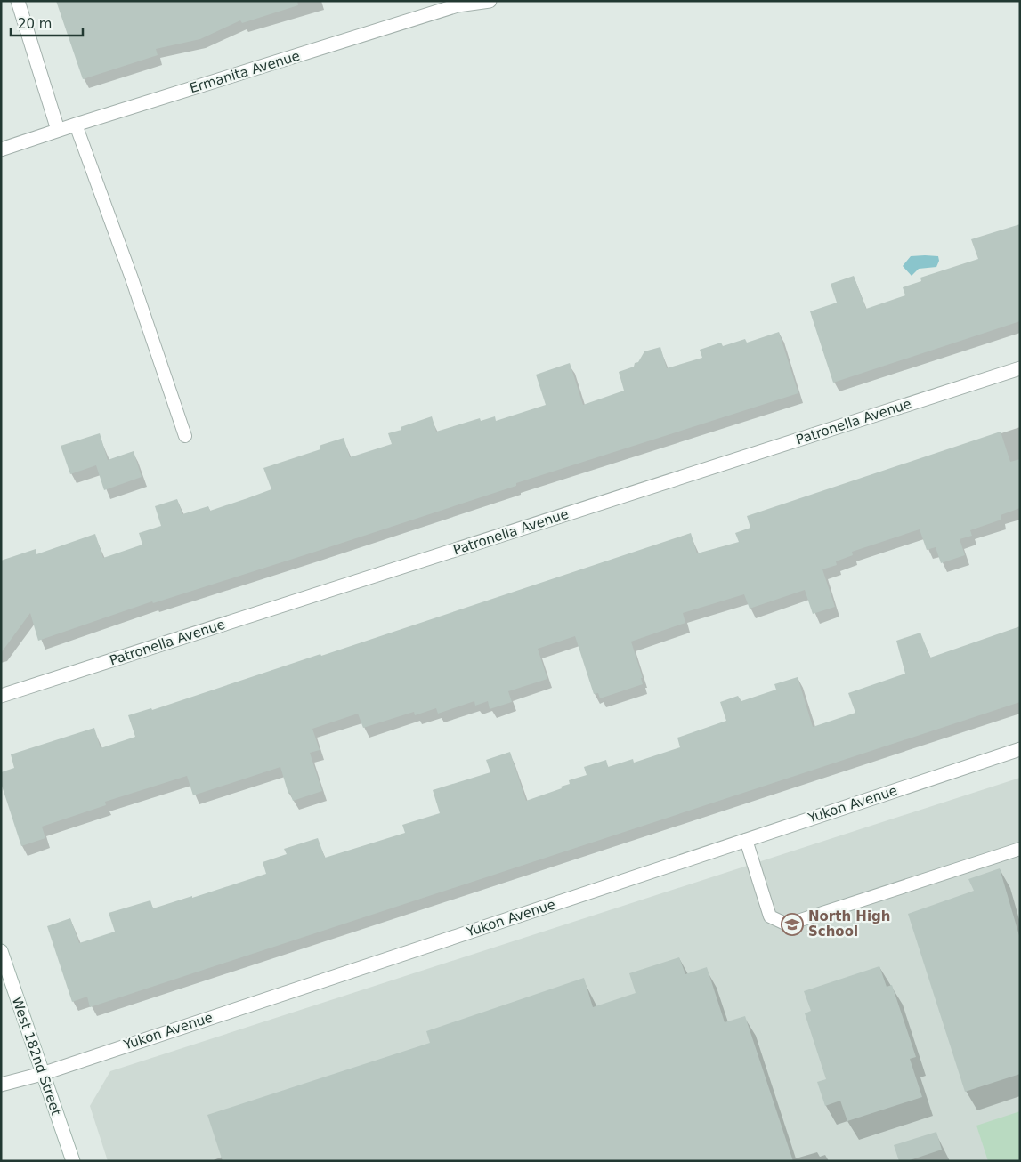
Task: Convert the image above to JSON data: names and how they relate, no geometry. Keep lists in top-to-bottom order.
{
  "streets": {
    "street": [
      "Ermanita Avenue",
      "Patronella Avenue",
      "Yukon Avenue",
      "West 182nd Street"
    ]
  },
  "crossings": [
    ["Yukon Avenue", "West 182nd Street"]
  ],
  "places": {
    "school or university": ["North High School"]
  },
  "scale_bar": "20 m"
}
